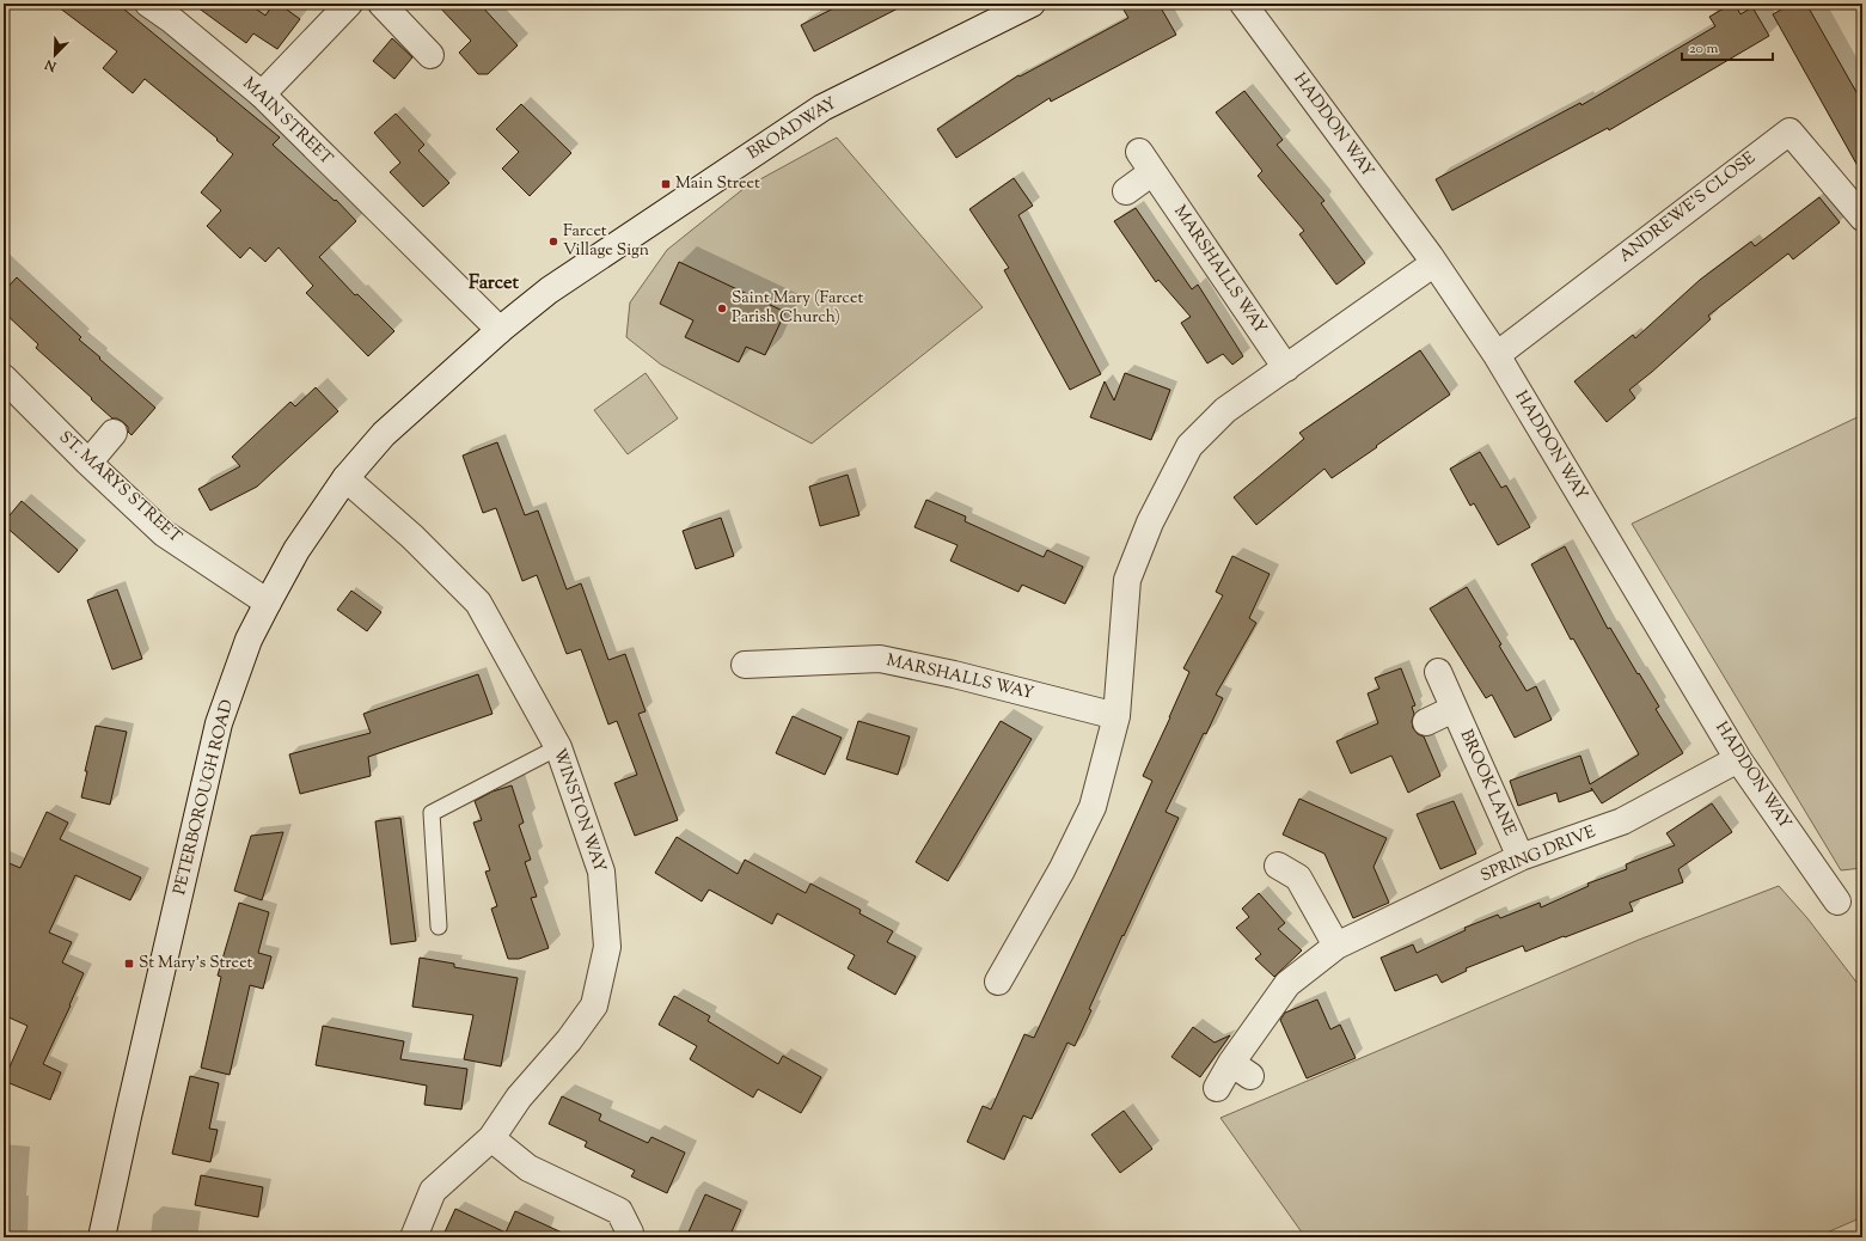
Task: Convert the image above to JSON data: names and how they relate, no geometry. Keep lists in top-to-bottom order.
{
  "streets": {
    "street": [
      "MAIN STREET",
      "HADDON WAY",
      "BROADWAY",
      "ANDREWE'S CLOSE",
      "MARSHALLS WAY",
      "ST. MARYS STREET",
      "BROOK LANE",
      "PETERBOROUGH ROAD",
      "WINSTON WAY",
      "SPRING DRIVE"
    ]
  },
  "crossings": [
    ["MAIN STREET", "BROADWAY"],
    ["MAIN STREET", "PETERBOROUGH ROAD"],
    ["HADDON WAY", "ANDREWE'S CLOSE"],
    ["HADDON WAY", "SPRING DRIVE"],
    ["BROADWAY", "PETERBOROUGH ROAD"],
    ["ST. MARYS STREET", "PETERBOROUGH ROAD"],
    ["BROOK LANE", "SPRING DRIVE"],
    ["PETERBOROUGH ROAD", "WINSTON WAY"]
  ],
  "districts": ["Farcet"],
  "places": {
    "transit": ["Main Street", "St Mary's Street"],
    "other": ["Farcet Village Sign", "Saint Mary (Farcet Parish Church)"]
  },
  "scale_bar": "20 m",
  "north": "bottom left"
}
